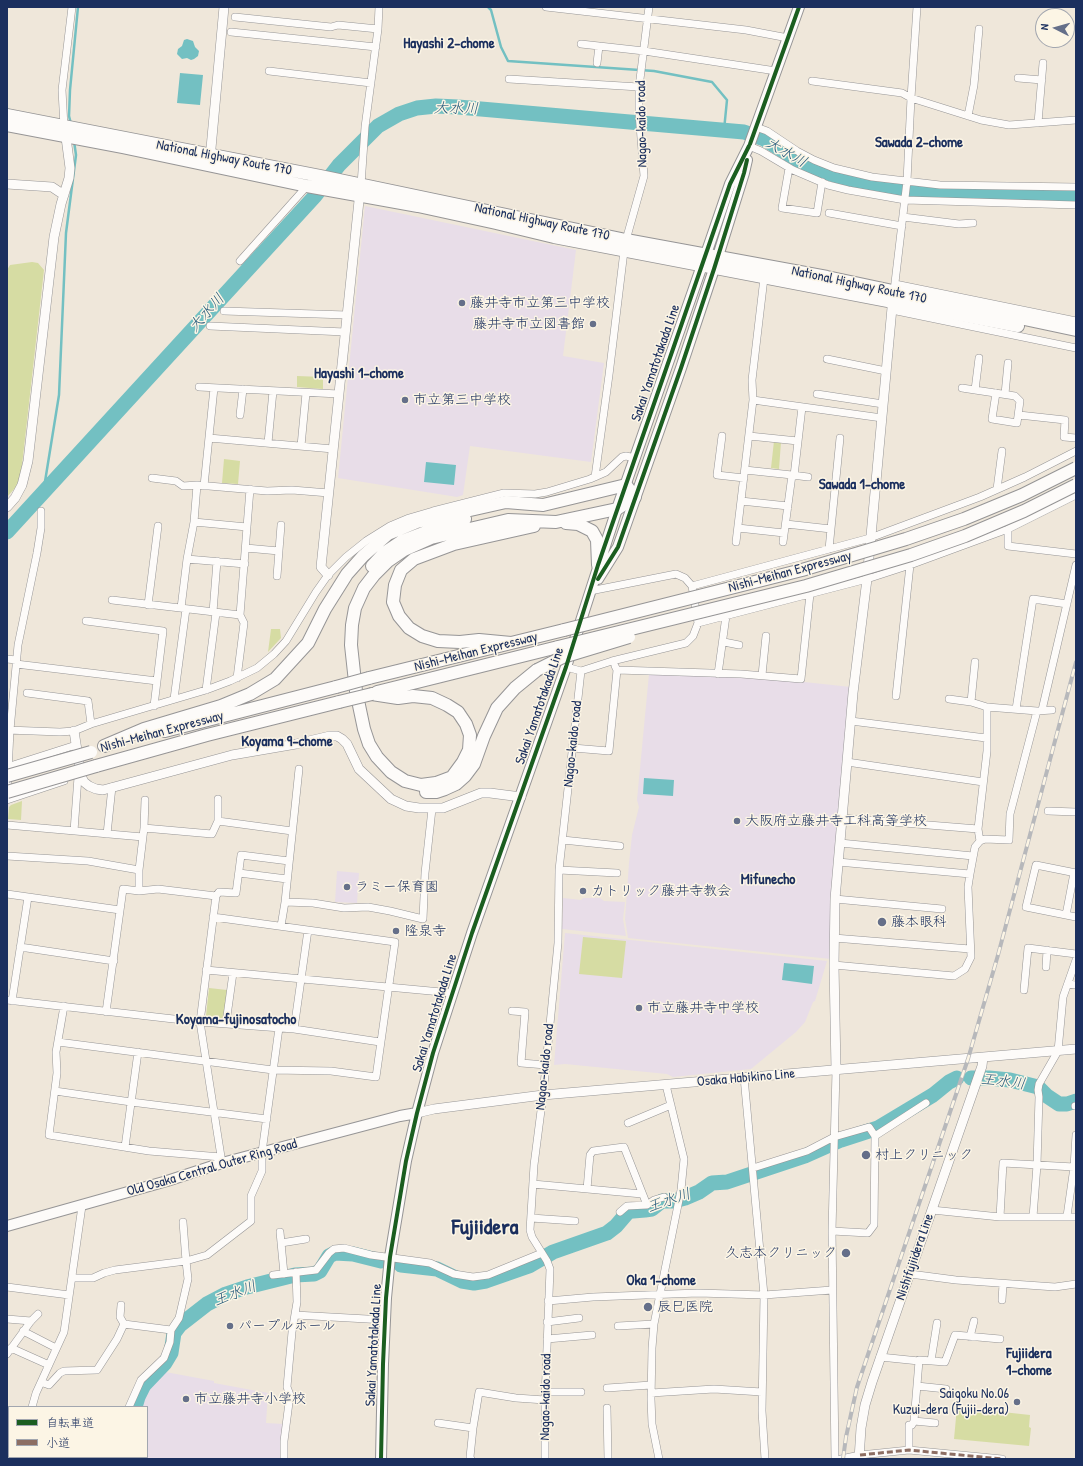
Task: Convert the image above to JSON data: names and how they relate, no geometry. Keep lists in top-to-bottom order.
{
  "streets": {
    "highway": ["National Highway Route 170", "Nishi-Meihan Expressway"],
    "main road": ["Sakai Yamatotakada Line", "Old Osaka Central Outer Ring Road"],
    "street": ["Nagao-kaido road", "Osaka Habikino Line", "Nishifujiidera Line"]
  },
  "crossings": [
    ["Nagao-kaido road", "National Highway Route 170"],
    ["Nagao-kaido road", "Osaka Habikino Line"],
    ["National Highway Route 170", "Sakai Yamatotakada Line"],
    ["Sakai Yamatotakada Line", "Osaka Habikino Line"],
    ["Sakai Yamatotakada Line", "Old Osaka Central Outer Ring Road"],
    ["Osaka Habikino Line", "Old Osaka Central Outer Ring Road"],
    ["Osaka Habikino Line", "Nishifujiidera Line"]
  ],
  "districts": [
    "Hayashi 2-chome",
    "Sawada 2-chome",
    "Hayashi 1-chome",
    "Sawada 1-chome",
    "Koyama 9-chome",
    "Mifunecho",
    "Koyama-fujinosatocho",
    "Fujiidera",
    "Oka 1-chome",
    "Fujiidera 1-chome"
  ],
  "water": ["大水川", "王水川"],
  "places": [
    "藤井寺市立第三中学校",
    "藤井寺市立図書館",
    "市立第三中学校",
    "大阪府立藤井寺工科高等学校",
    "ラミー保育園",
    "カトリック藤井寺教会",
    "藤本眼科",
    "隆泉寺",
    "市立藤井寺中学校",
    "村上クリニック",
    "久志本クリニック",
    "辰巳医院",
    "パープルホール",
    "市立藤井寺小学校",
    "Saigoku No.06 Kuzui-dera (Fujii-dera)"
  ],
  "legend": ["自転車道", "小道"],
  "north": "left"
}
